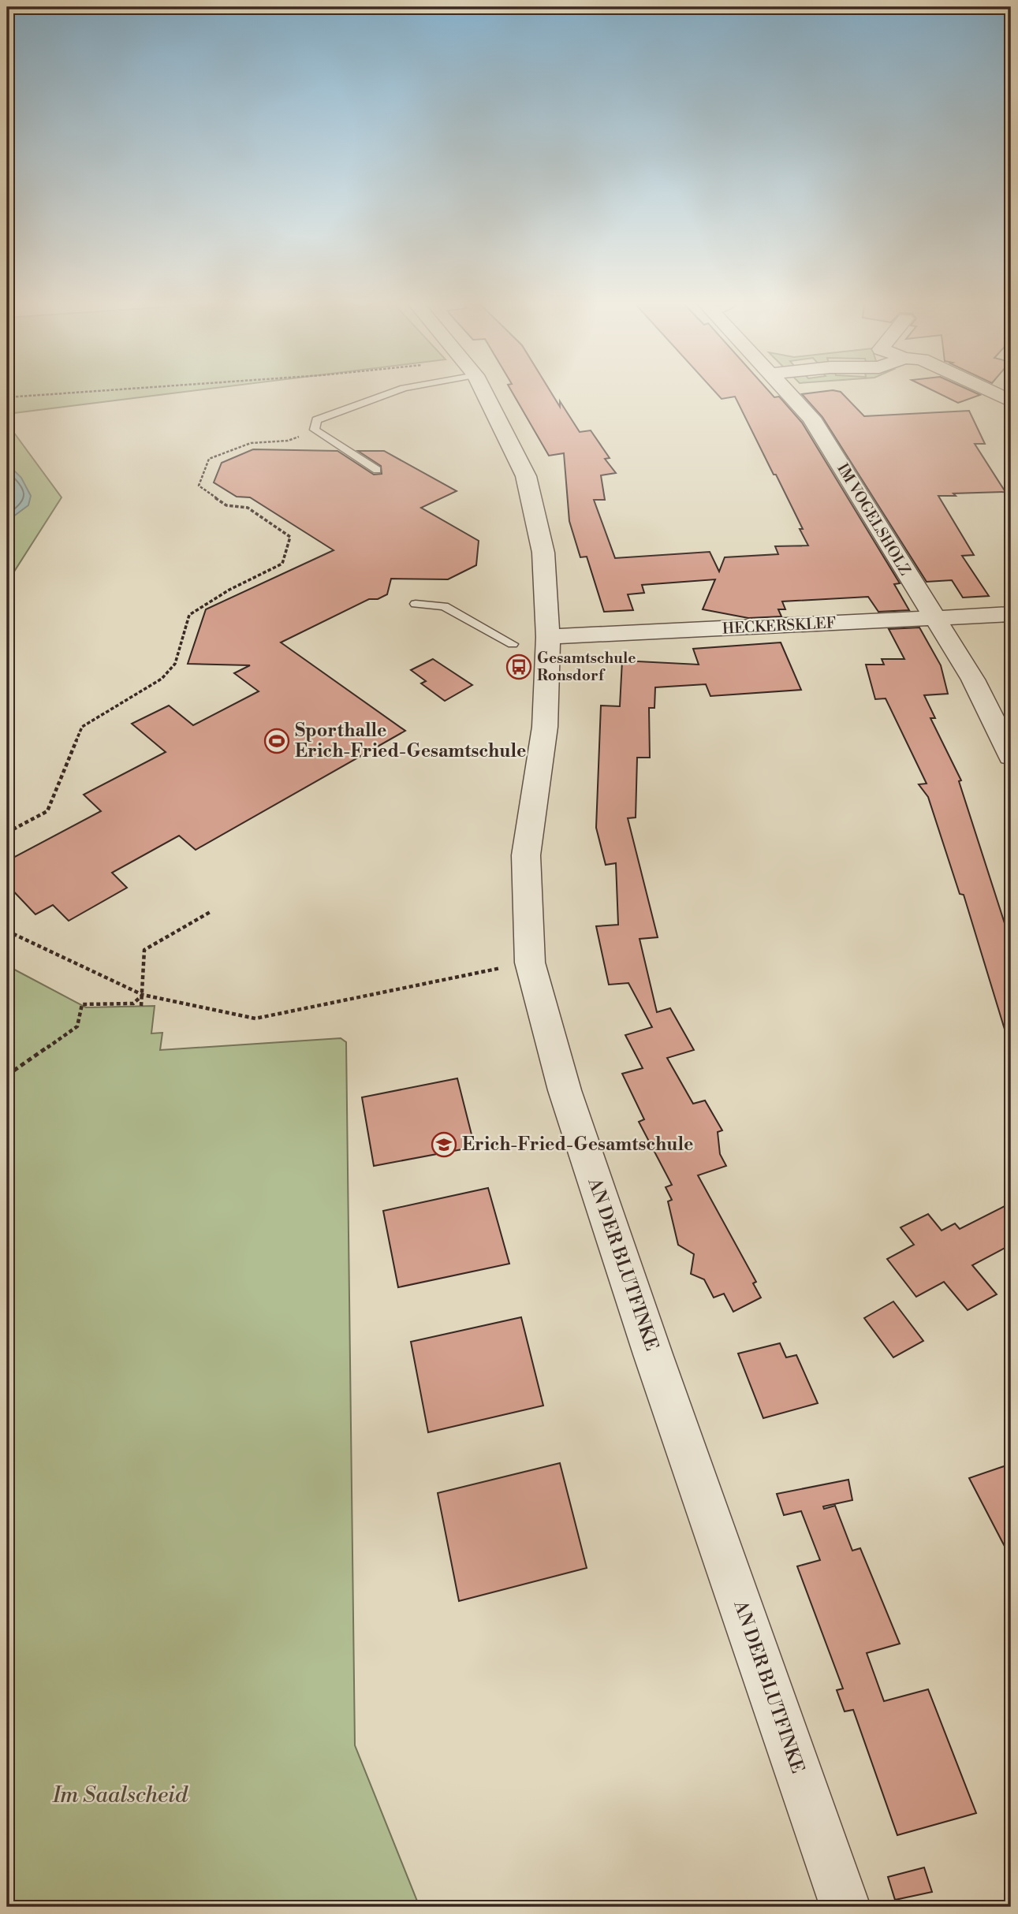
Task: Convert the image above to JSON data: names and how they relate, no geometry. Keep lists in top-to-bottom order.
{
  "streets": {
    "street": ["IM VOGELSHOLZ", "HECKERSKLEF", "AN DER BLUTFINKE"]
  },
  "crossings": [
    ["IM VOGELSHOLZ", "HECKERSKLEF"],
    ["HECKERSKLEF", "AN DER BLUTFINKE"]
  ],
  "parks": ["Im Saalscheid"],
  "places": {
    "bus stop": ["Gesamtschule Ronsdorf"],
    "sports": ["Sporthalle Erich-Fried-Gesamtschule"],
    "school or university": ["Erich-Fried-Gesamtschule"]
  }
}
